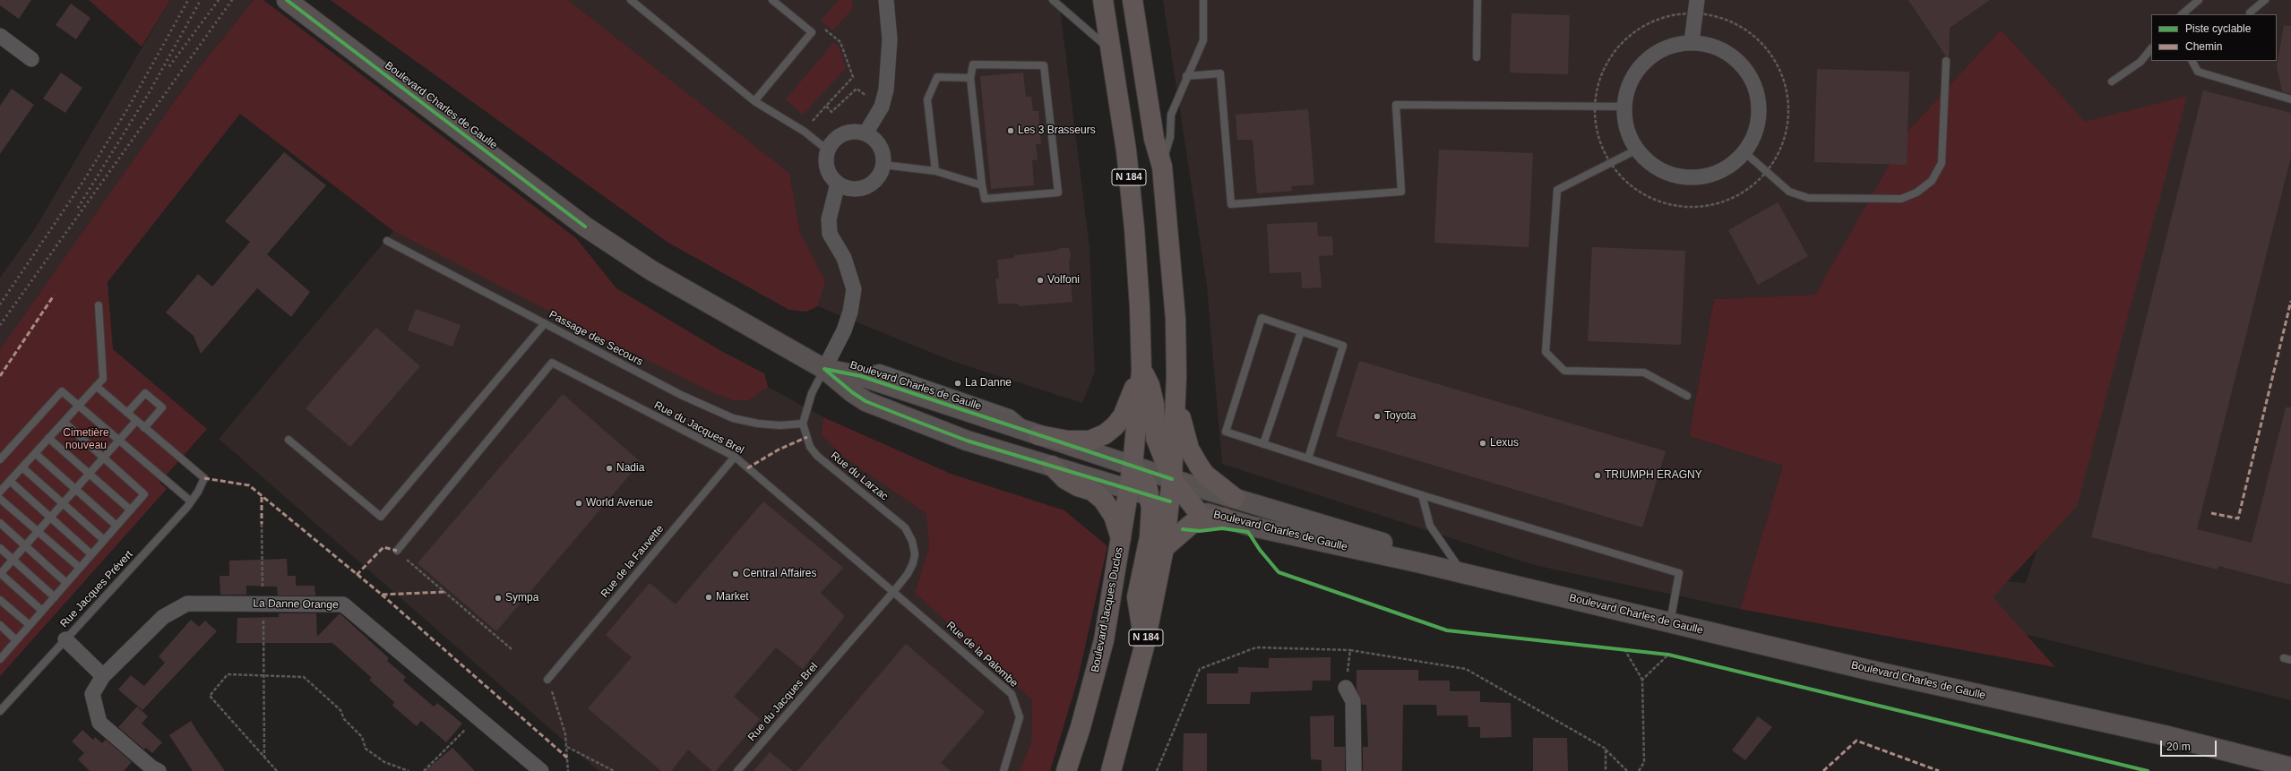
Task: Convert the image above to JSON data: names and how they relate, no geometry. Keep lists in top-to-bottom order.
{
  "streets": {
    "main road": ["N 184", "Boulevard Jacques Duclos"],
    "street": ["Boulevard Charles de Gaulle", "La Danne Orange"],
    "lane": [
      "Passage des Secours",
      "Rue du Jacques Brel",
      "Rue du Larzac",
      "Rue de la Fauvette",
      "Rue Jacques Prévert",
      "Rue de la Palombe"
    ]
  },
  "crossings": [
    ["Boulevard Charles de Gaulle", "N 184"],
    ["Boulevard Charles de Gaulle", "Boulevard Jacques Duclos"],
    ["N 184", "Boulevard Jacques Duclos"],
    ["Passage des Secours", "Rue du Larzac"],
    ["Rue du Jacques Brel", "Rue du Larzac"],
    ["Rue du Jacques Brel", "Rue de la Fauvette"],
    ["Rue du Jacques Brel", "Rue de la Palombe"],
    ["Rue du Larzac", "Rue de la Palombe"]
  ],
  "parks": ["Cimetière nouveau"],
  "places": [
    "Les 3 Brasseurs",
    "Volfoni",
    "La Danne",
    "Toyota",
    "Lexus",
    "Nadia",
    "TRIUMPH ERAGNY",
    "World Avenue",
    "Central Affaires",
    "Market",
    "Sympa"
  ],
  "legend": ["Piste cyclable", "Chemin"],
  "scale_bar": "20 m"
}
